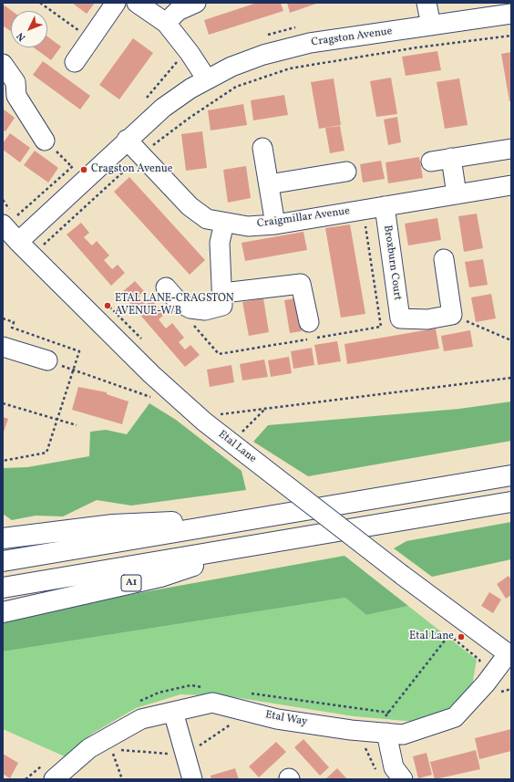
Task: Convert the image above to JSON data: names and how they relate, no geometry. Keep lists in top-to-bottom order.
{
  "streets": {
    "highway": ["A1"],
    "street": [
      "Cragston Avenue",
      "Craigmillar Avenue",
      "Broxburn Court",
      "Etal Lane",
      "Etal Way"
    ]
  },
  "crossings": [
    ["Cragston Avenue", "Craigmillar Avenue"],
    ["Cragston Avenue", "Etal Lane"],
    ["Craigmillar Avenue", "Broxburn Court"],
    ["Etal Lane", "Etal Way"]
  ],
  "places": ["Cragston Avenue", "ETAL LANE-CRAGSTON AVENUE-W/B", "Etal Lane"],
  "north": "bottom left"
}
